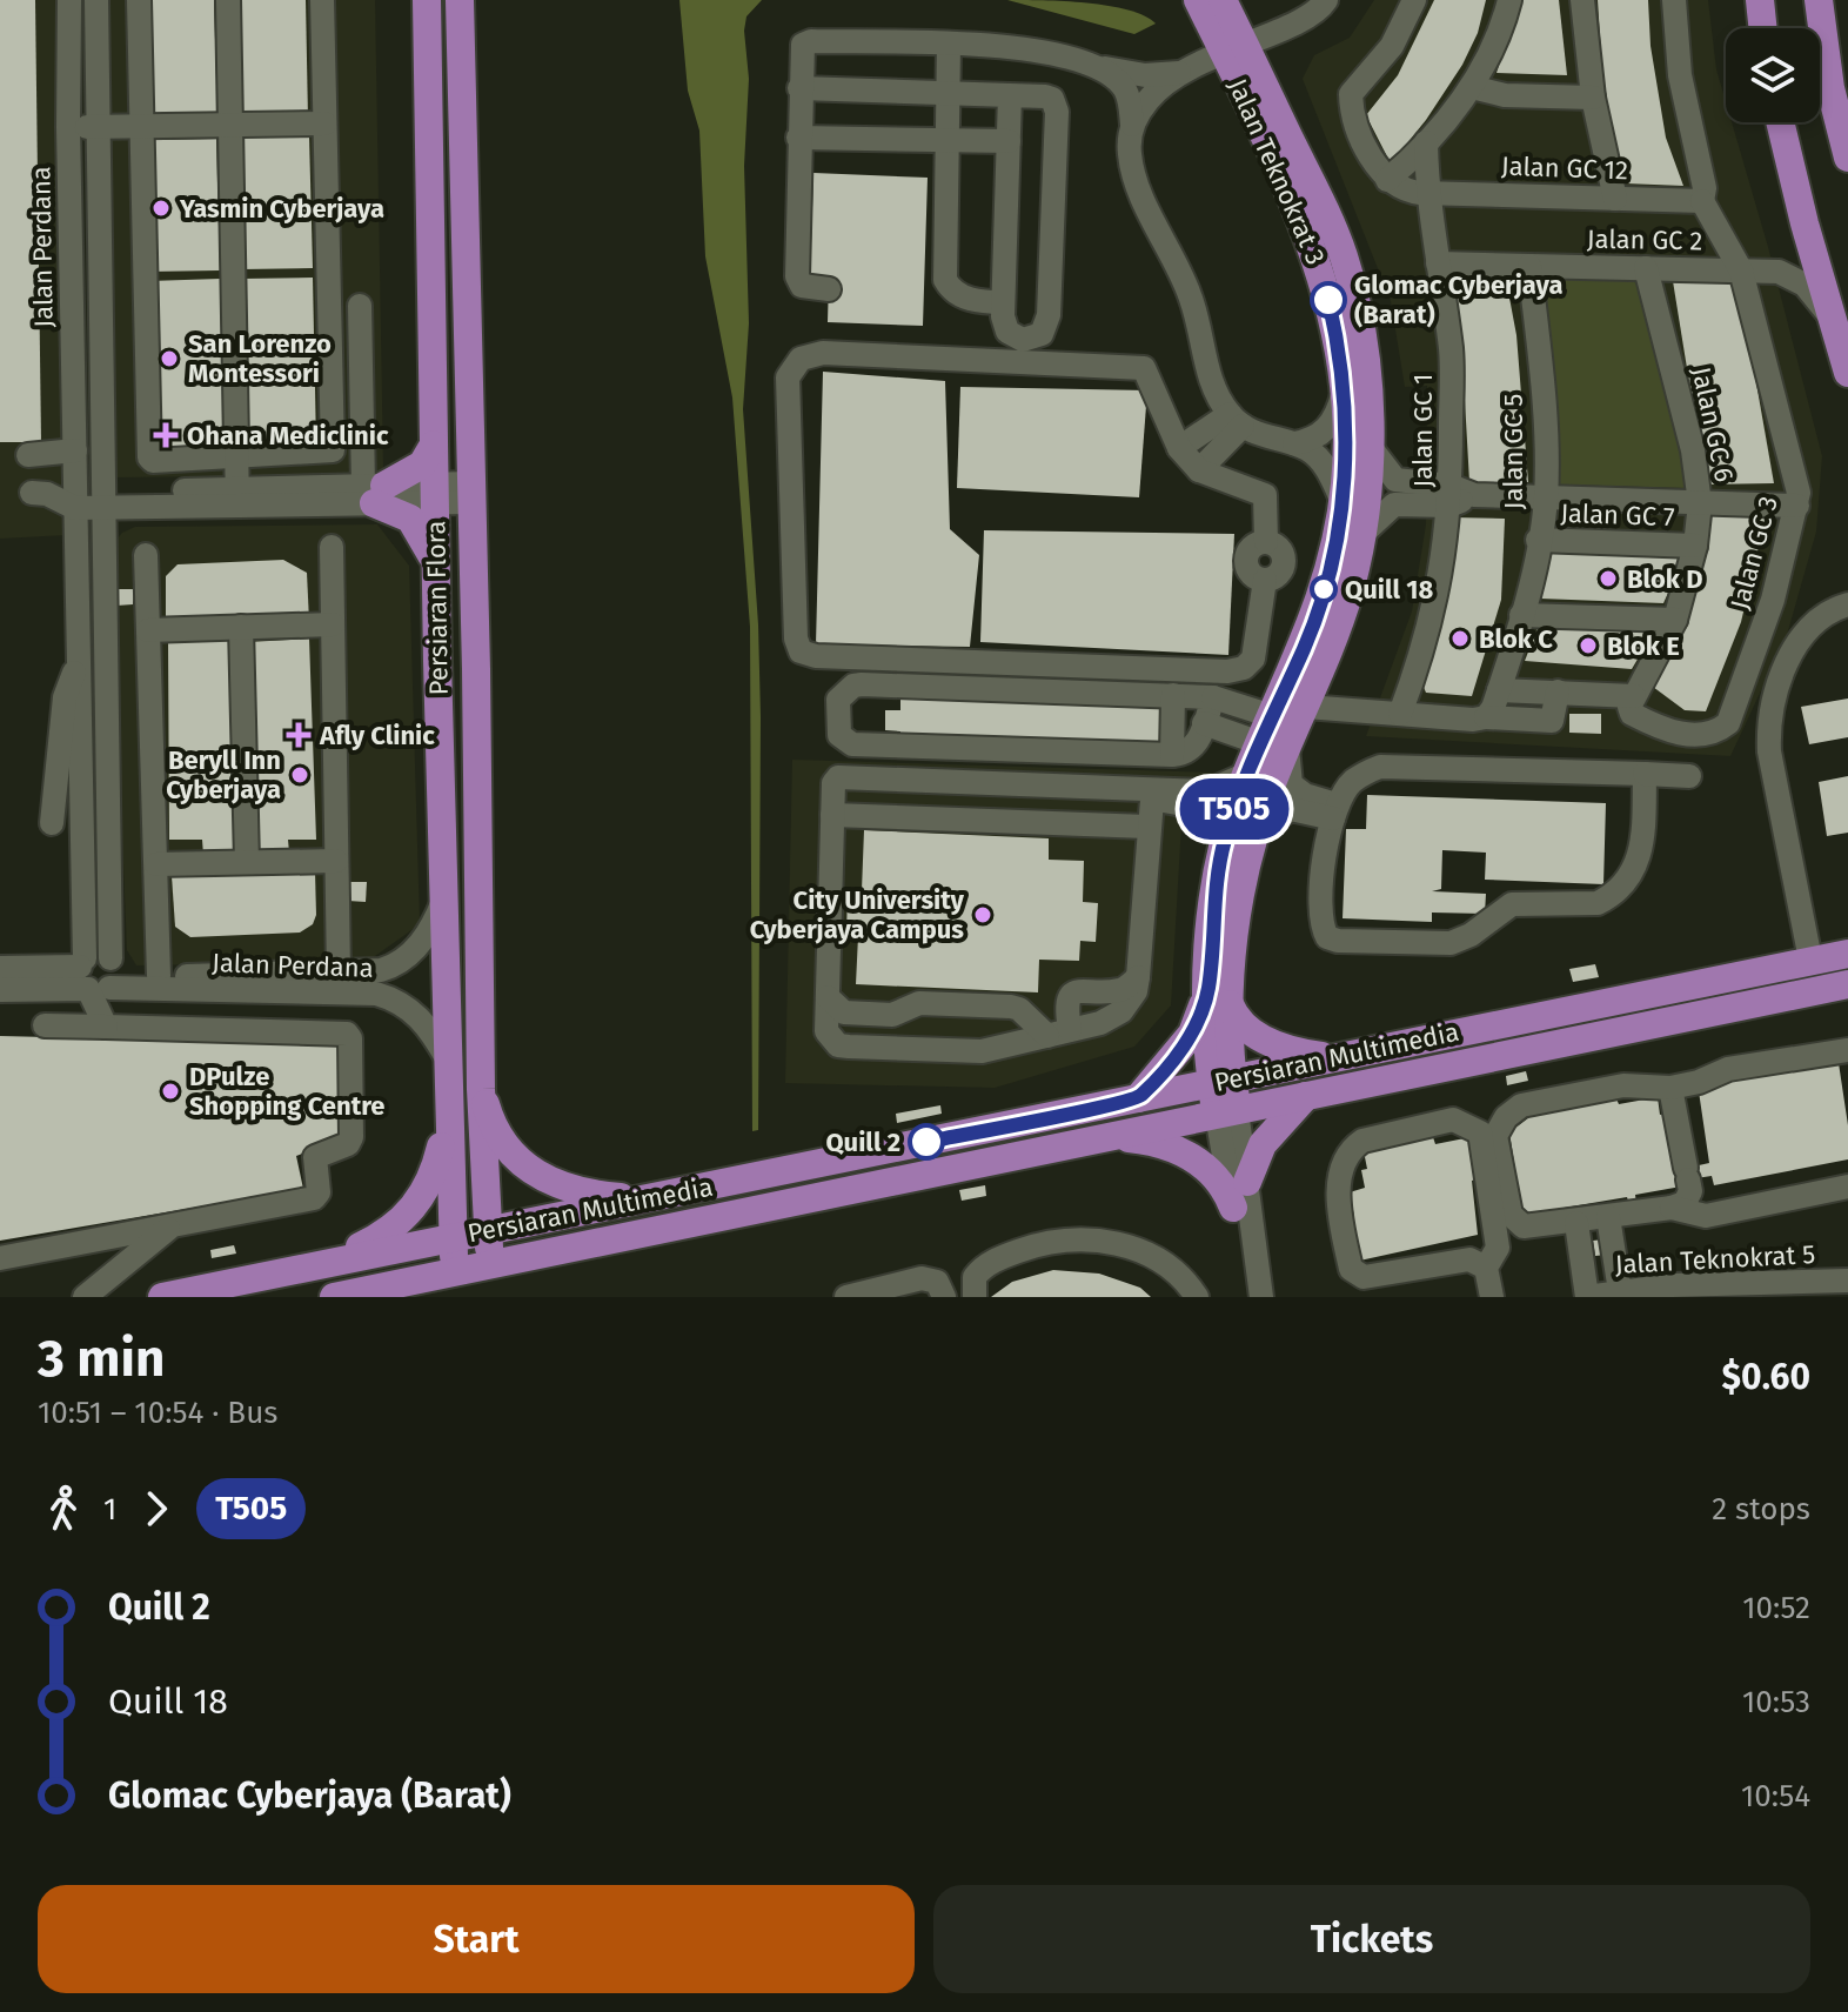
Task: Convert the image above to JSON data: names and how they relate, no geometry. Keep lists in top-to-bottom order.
{
  "streets": {
    "main road": ["Jalan Teknokrat 3", "Persiaran Flora", "Persiaran Multimedia"],
    "street": [
      "Jalan GC 12",
      "Jalan GC 2",
      "Jalan Perdana",
      "Jalan GC 6",
      "Jalan GC 1",
      "Jalan GC 5",
      "Jalan GC 7",
      "Jalan GC 3",
      "Jalan Teknokrat 5"
    ]
  },
  "crossings": [
    ["Jalan GC 12", "Jalan GC 1"],
    ["Jalan GC 12", "Jalan GC 3"],
    ["Jalan Teknokrat 3", "Persiaran Multimedia"],
    ["Jalan GC 2", "Jalan GC 6"],
    ["Jalan GC 2", "Jalan GC 1"],
    ["Jalan GC 2", "Jalan GC 5"],
    ["Jalan GC 2", "Jalan GC 3"],
    ["Jalan Perdana", "Persiaran Flora"],
    ["Jalan GC 6", "Jalan GC 7"],
    ["Jalan GC 6", "Jalan GC 3"],
    ["Jalan GC 5", "Jalan GC 7"],
    ["Persiaran Flora", "Persiaran Multimedia"]
  ],
  "places": {
    "other": [
      "Yasmin Cyberjaya",
      "Glomac Cyberjaya (Barat)",
      "San Lorenzo Montessori",
      "Blok D",
      "Quill 18",
      "Blok C",
      "Blok E",
      "Beryll Inn Cyberjaya",
      "City University Cyberjaya Campus",
      "DPulze Shopping Centre",
      "Quill 2"
    ],
    "health": ["Ohana Mediclinic", "Afly Clinic"]
  },
  "lines": ["bus line T505"],
  "page": {
    "on_map": "T505",
    "heading": ["3 min", "10:51 – 10:54 · Bus", "$0.60"],
    "legs": ["1", "T505", "2 stops"],
    "list": [
      {
        "name": "Quill 2",
        "value": "10:52"
      },
      {
        "name": "Quill 18",
        "value": "10:53"
      },
      {
        "name": "Glomac Cyberjaya (Barat)",
        "value": "10:54"
      }
    ],
    "buttons": ["Start", "Tickets"]
  }
}
